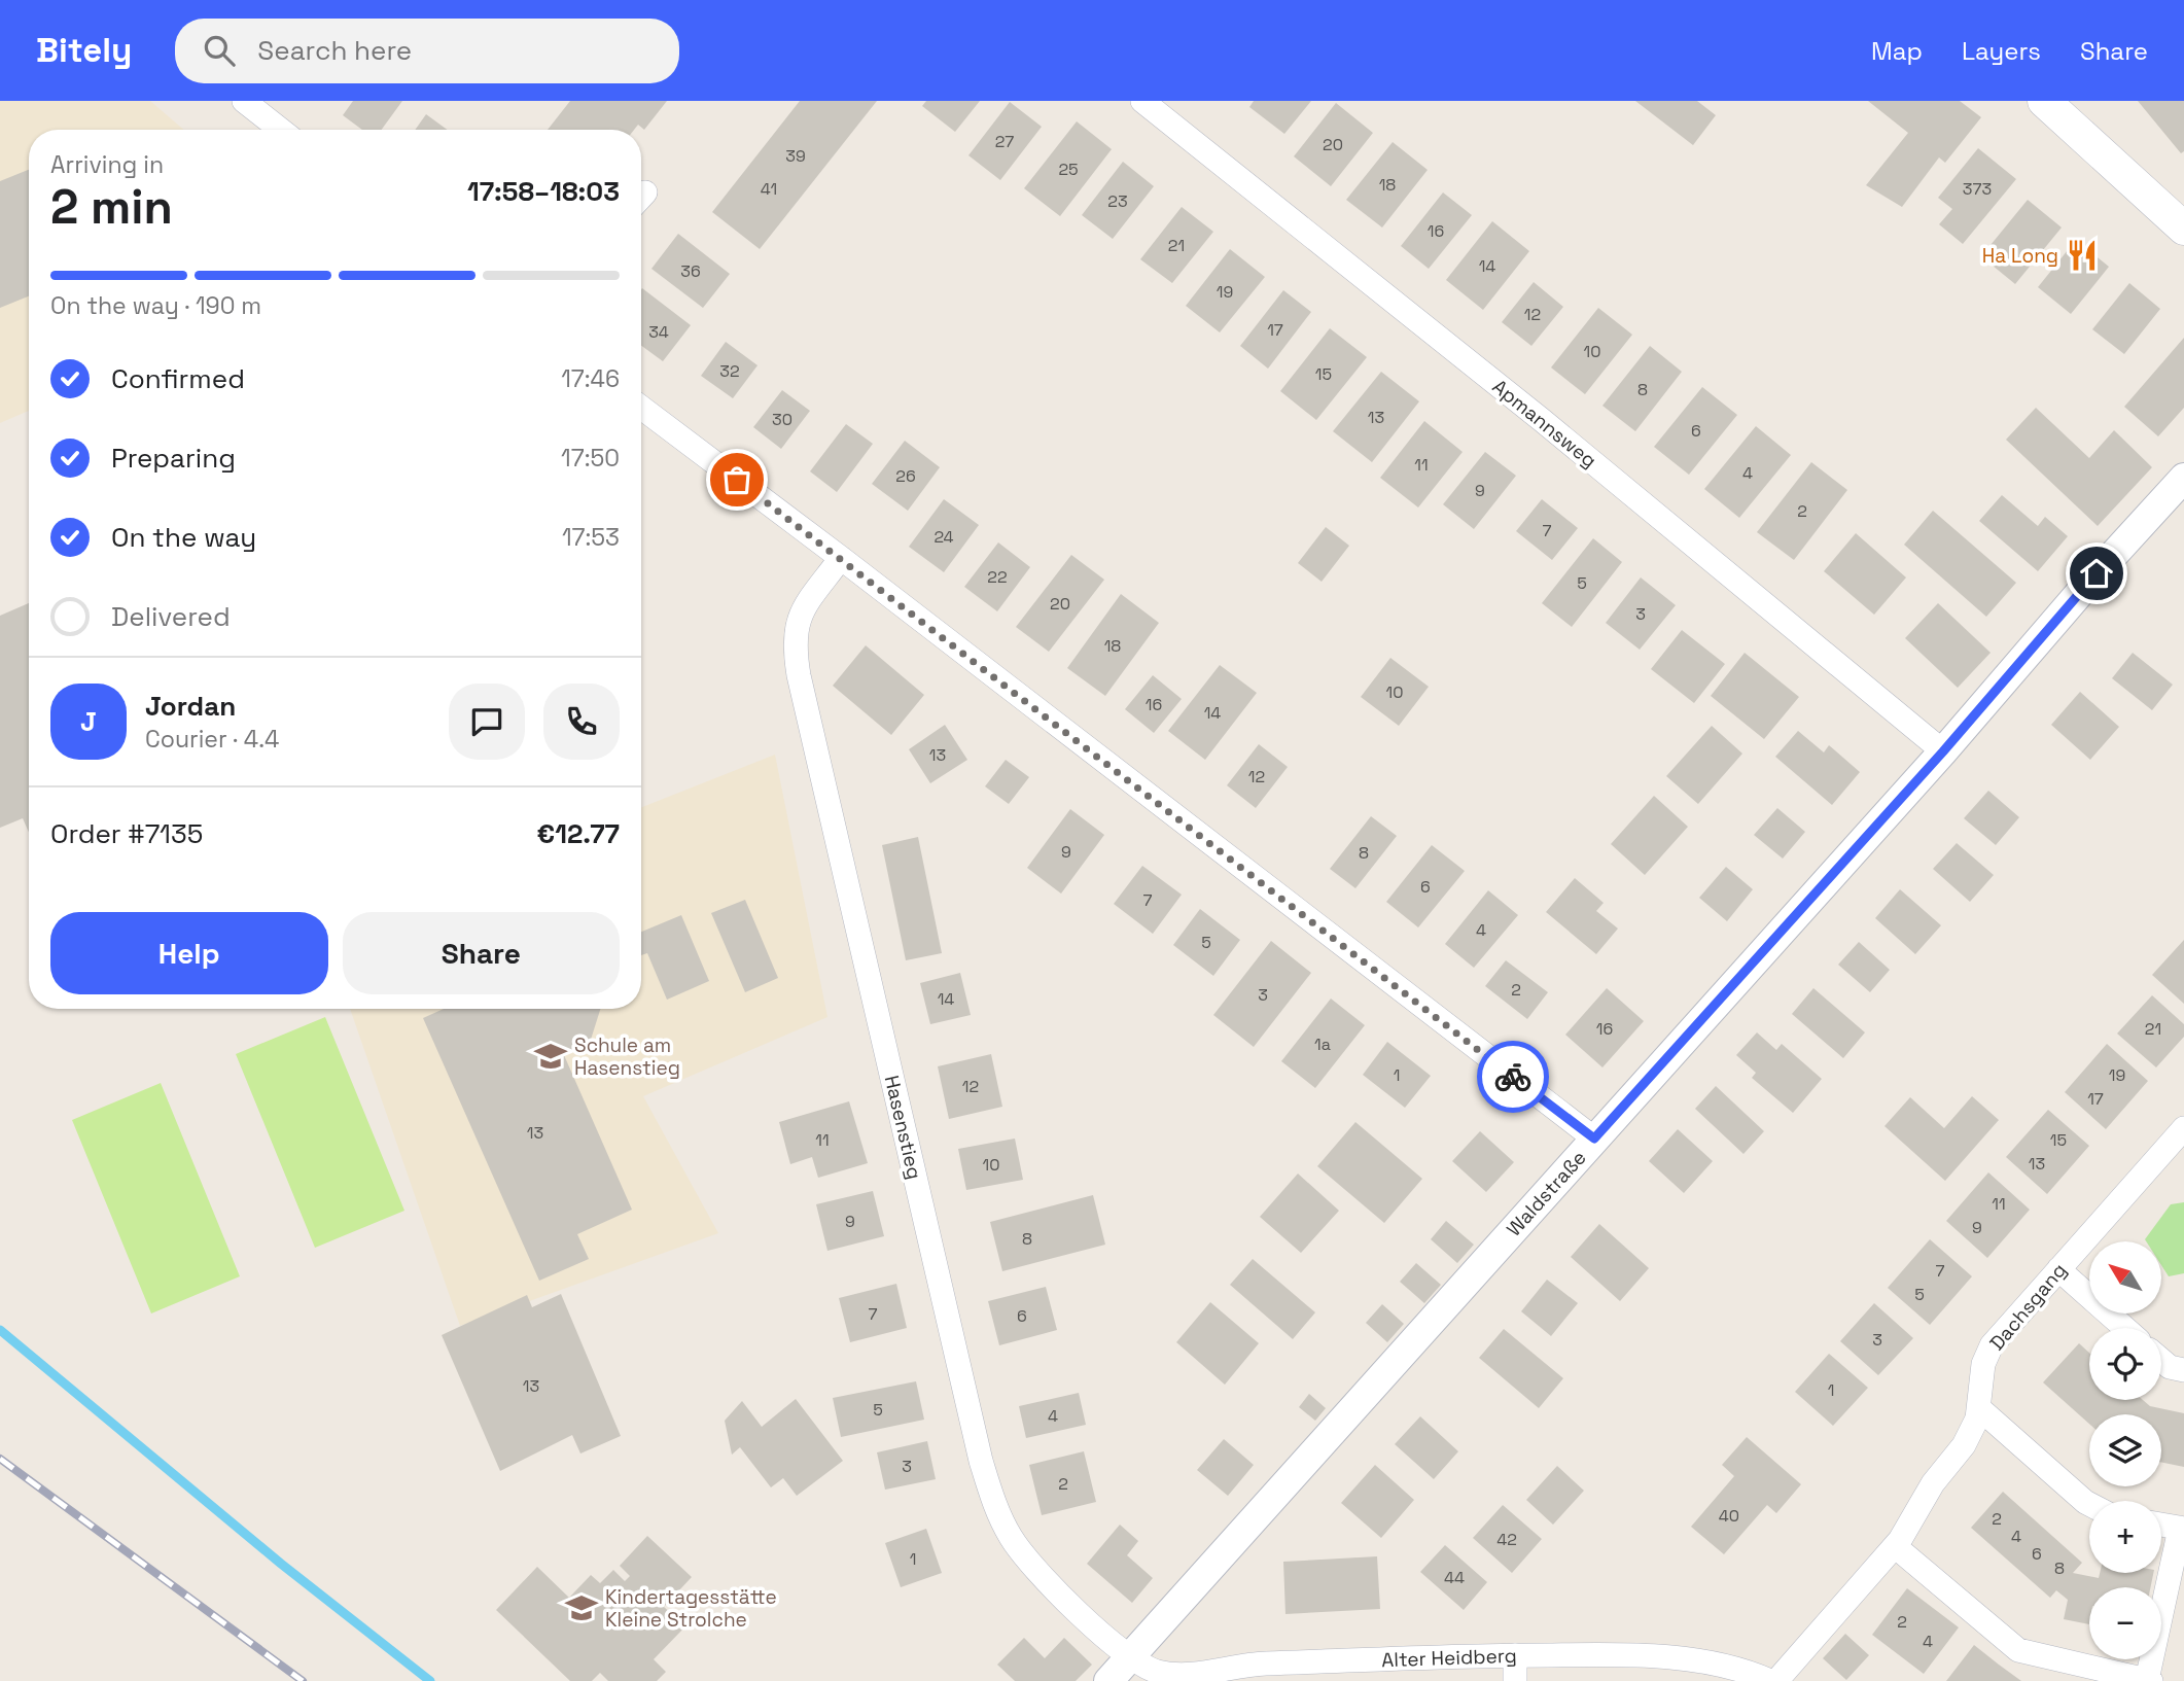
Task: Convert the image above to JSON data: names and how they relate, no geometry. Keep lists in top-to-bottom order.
{
  "streets": {
    "street": [
      "Apmannsweg",
      "Hasenstieg",
      "Waldstraße",
      "Dachsgang",
      "Alter Heidberg"
    ]
  },
  "crossings": [
    ["Apmannsweg", "Waldstraße"],
    ["Hasenstieg", "Waldstraße"],
    ["Hasenstieg", "Alter Heidberg"],
    ["Waldstraße", "Alter Heidberg"]
  ],
  "places": {
    "restaurant": ["Ha Long"],
    "school or university": ["Schule am Hasenstieg", "Kindertagesstätte Kleine Strolche"]
  },
  "house_numbers": [
    "27",
    "20",
    "39",
    "25",
    "18",
    "41",
    "373",
    "23",
    "16",
    "21",
    "14",
    "36",
    "19",
    "12",
    "17",
    "34",
    "10",
    "32",
    "15",
    "8",
    "13",
    "30",
    "6",
    "11",
    "4",
    "26",
    "9",
    "2",
    "7",
    "24",
    "22",
    "5",
    "20",
    "3",
    "18",
    "10",
    "16",
    "14",
    "13",
    "12",
    "9",
    "8",
    "6",
    "7",
    "4",
    "5",
    "2",
    "3",
    "14",
    "16",
    "21",
    "1a",
    "1",
    "19",
    "12",
    "17",
    "13",
    "11",
    "15",
    "13",
    "10",
    "11",
    "9",
    "9",
    "8",
    "7",
    "5",
    "7",
    "6",
    "3",
    "13",
    "1",
    "5",
    "4",
    "3",
    "2",
    "40",
    "2",
    "4",
    "42",
    "6",
    "1",
    "8",
    "44",
    "2",
    "4"
  ],
  "north": "top left",
  "page": {
    "header": "Bitely",
    "search": "Search here",
    "nav": ["Map", "Layers", "Share"],
    "heading": ["2 min", "Arriving in", "17:58–18:03"],
    "panel": [
      "Jordan",
      "Courier · 4.4",
      "Order #7135",
      "€12.77"
    ],
    "bar": "On the way · 190 m",
    "list": [
      ["Confirmed", "17:46"],
      ["Preparing", "17:50"],
      ["On the way", "17:53"],
      "Delivered"
    ],
    "round": "J",
    "buttons": ["Help", "Share"],
    "map_buttons": ["+", "−"]
  }
}
